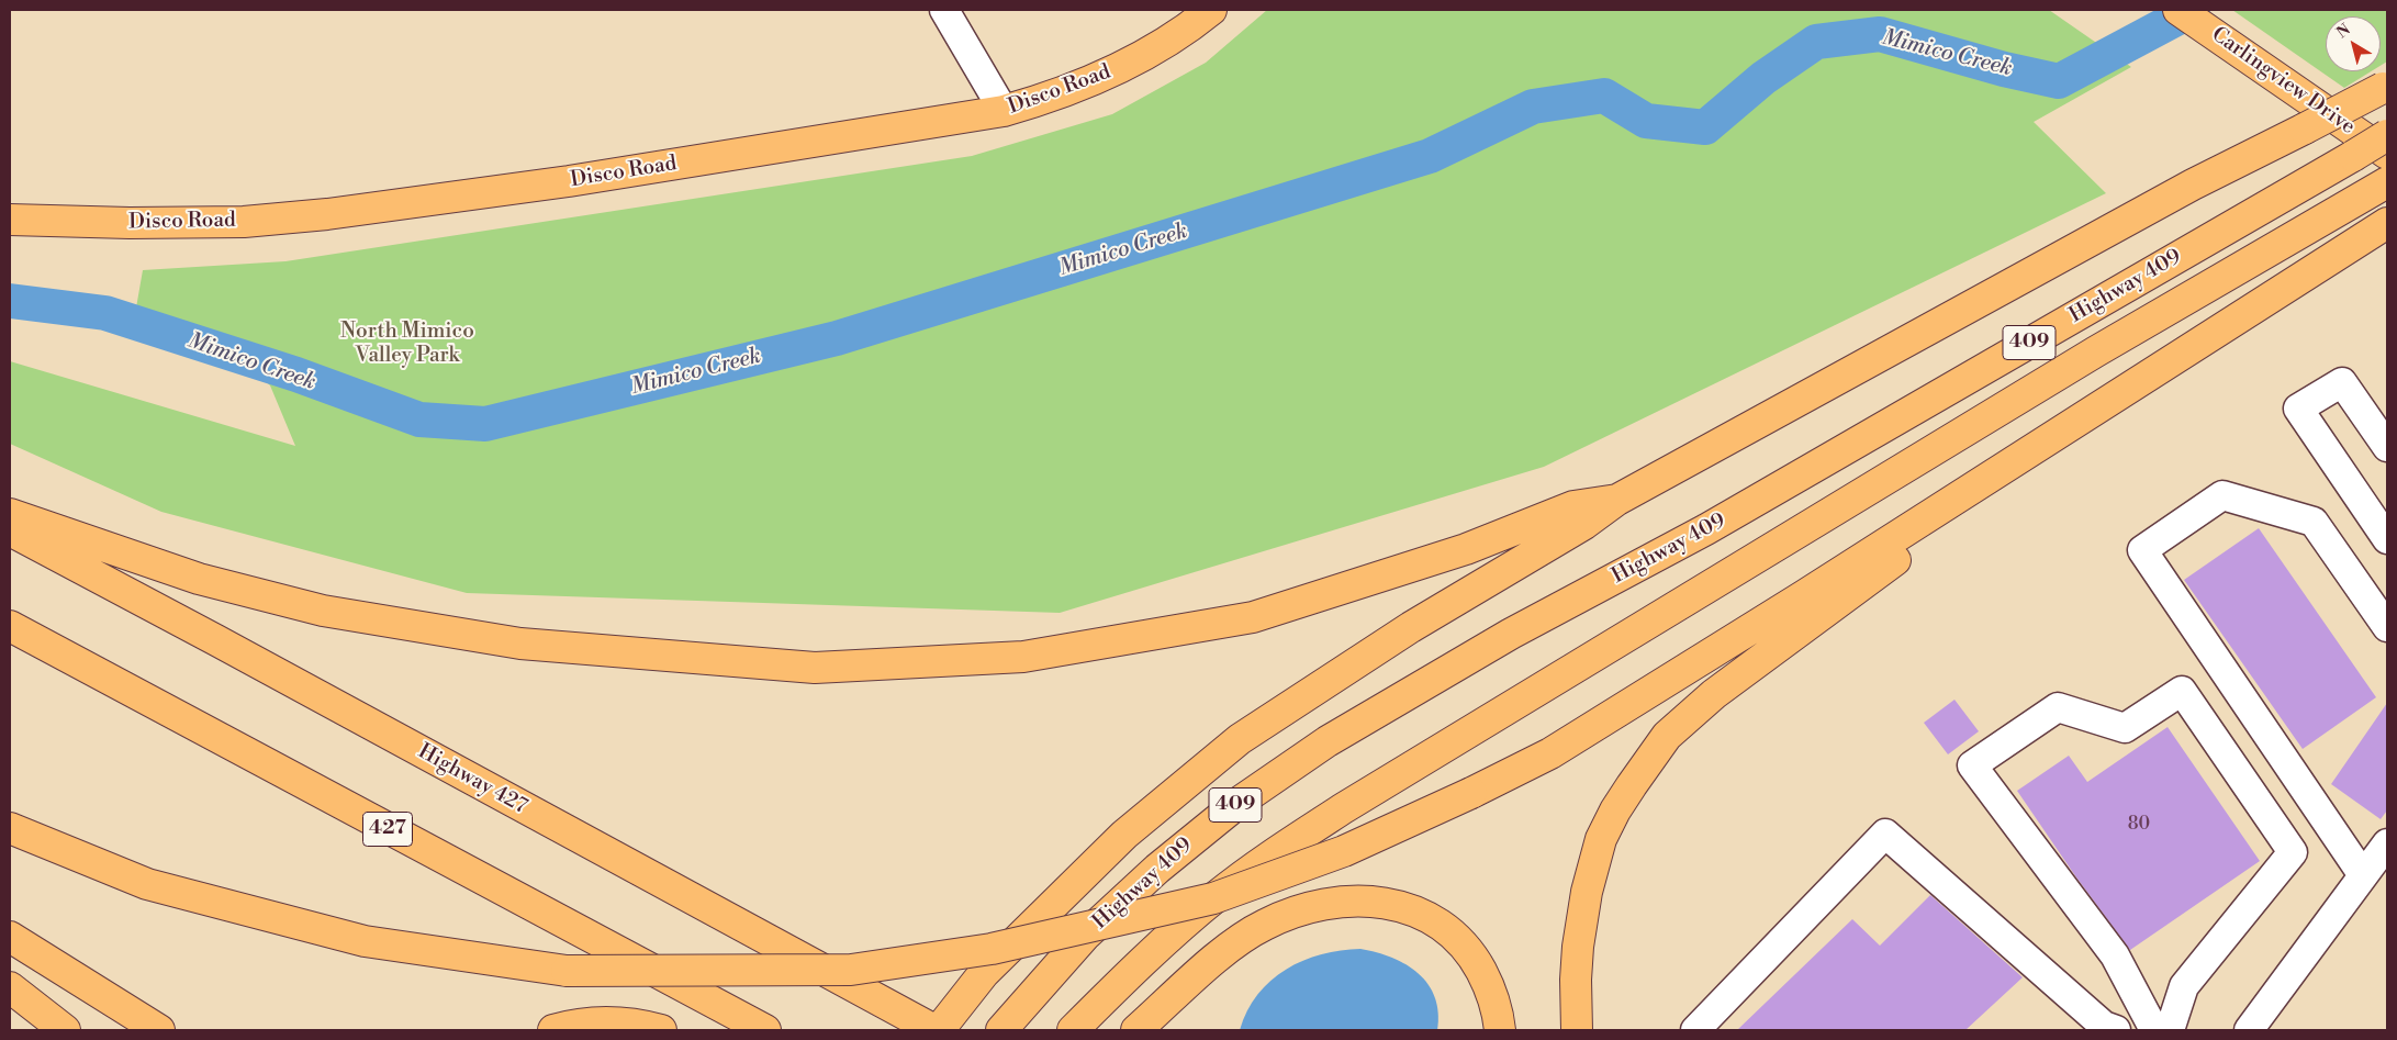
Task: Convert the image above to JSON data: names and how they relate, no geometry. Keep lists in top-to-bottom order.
{
  "streets": {
    "main road": [
      "Carlingview Drive",
      "Disco Road",
      "Highway 409",
      "409",
      "Highway 427",
      "427"
    ]
  },
  "water": ["Mimico Creek"],
  "parks": ["North Mimico Valley Park"],
  "house_numbers": ["80"],
  "north": "top left"
}
